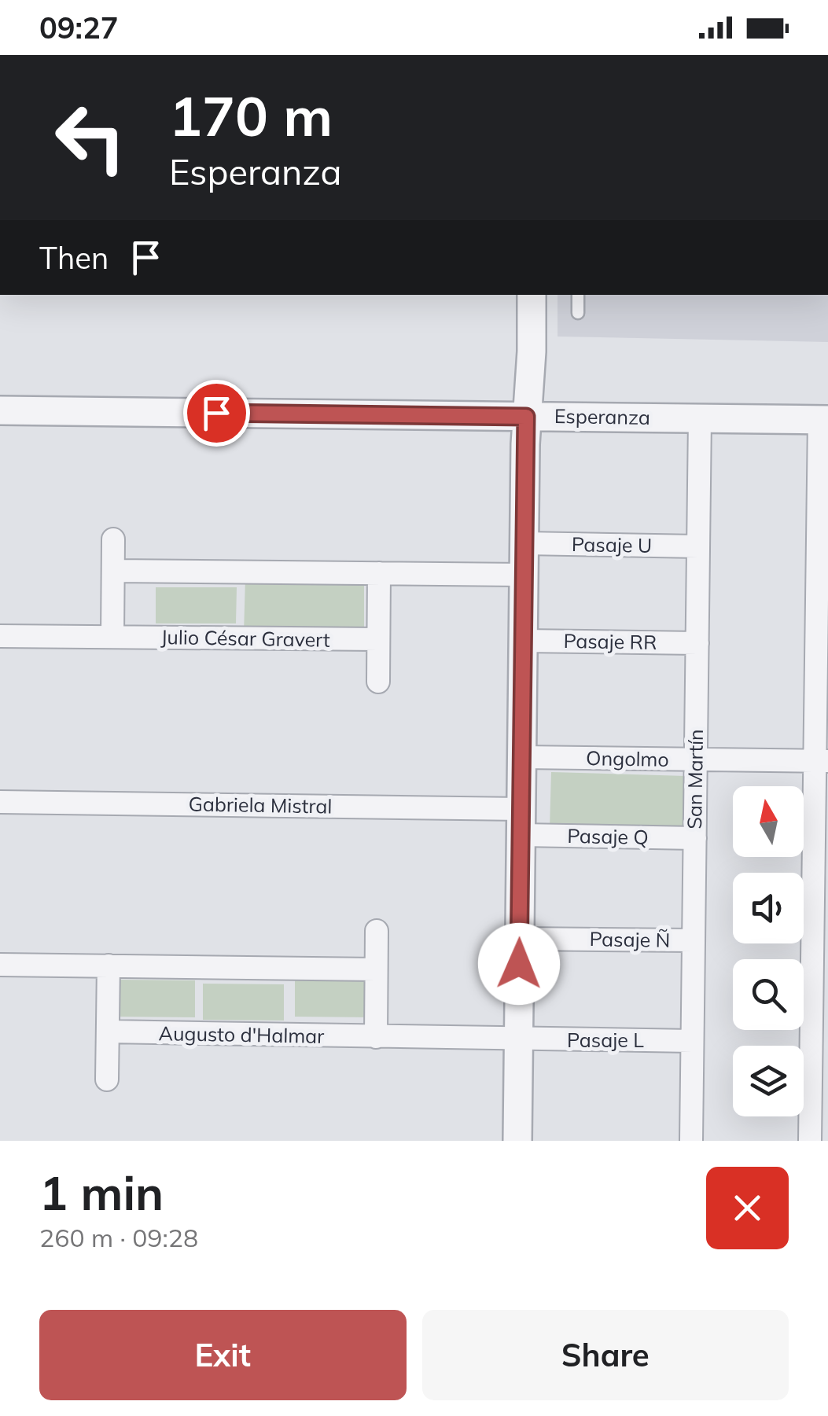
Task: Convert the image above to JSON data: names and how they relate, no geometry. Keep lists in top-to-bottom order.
{
  "streets": {
    "street": [
      "Esperanza",
      "Pasaje U",
      "Julio César Gravert",
      "Pasaje RR",
      "Ongolmo",
      "San Martín",
      "Gabriela Mistral",
      "Pasaje Q",
      "Pasaje Ñ",
      "Augusto d'Halmar",
      "Pasaje L"
    ]
  },
  "crossings": [
    ["Esperanza", "San Martín"],
    ["Pasaje U", "San Martín"],
    ["Pasaje RR", "San Martín"],
    ["Ongolmo", "San Martín"],
    ["San Martín", "Pasaje Q"],
    ["San Martín", "Pasaje Ñ"],
    ["San Martín", "Pasaje L"],
    ["Gabriela Mistral", "Pasaje Q"],
    ["Augusto d'Halmar", "Pasaje L"]
  ],
  "north": "top",
  "page": {
    "status": "09:27",
    "turn": ["170 m", "Esperanza"],
    "then": "Then",
    "heading": ["1 min", "260 m · 09:28"],
    "buttons": ["Exit", "Share"]
  }
}
